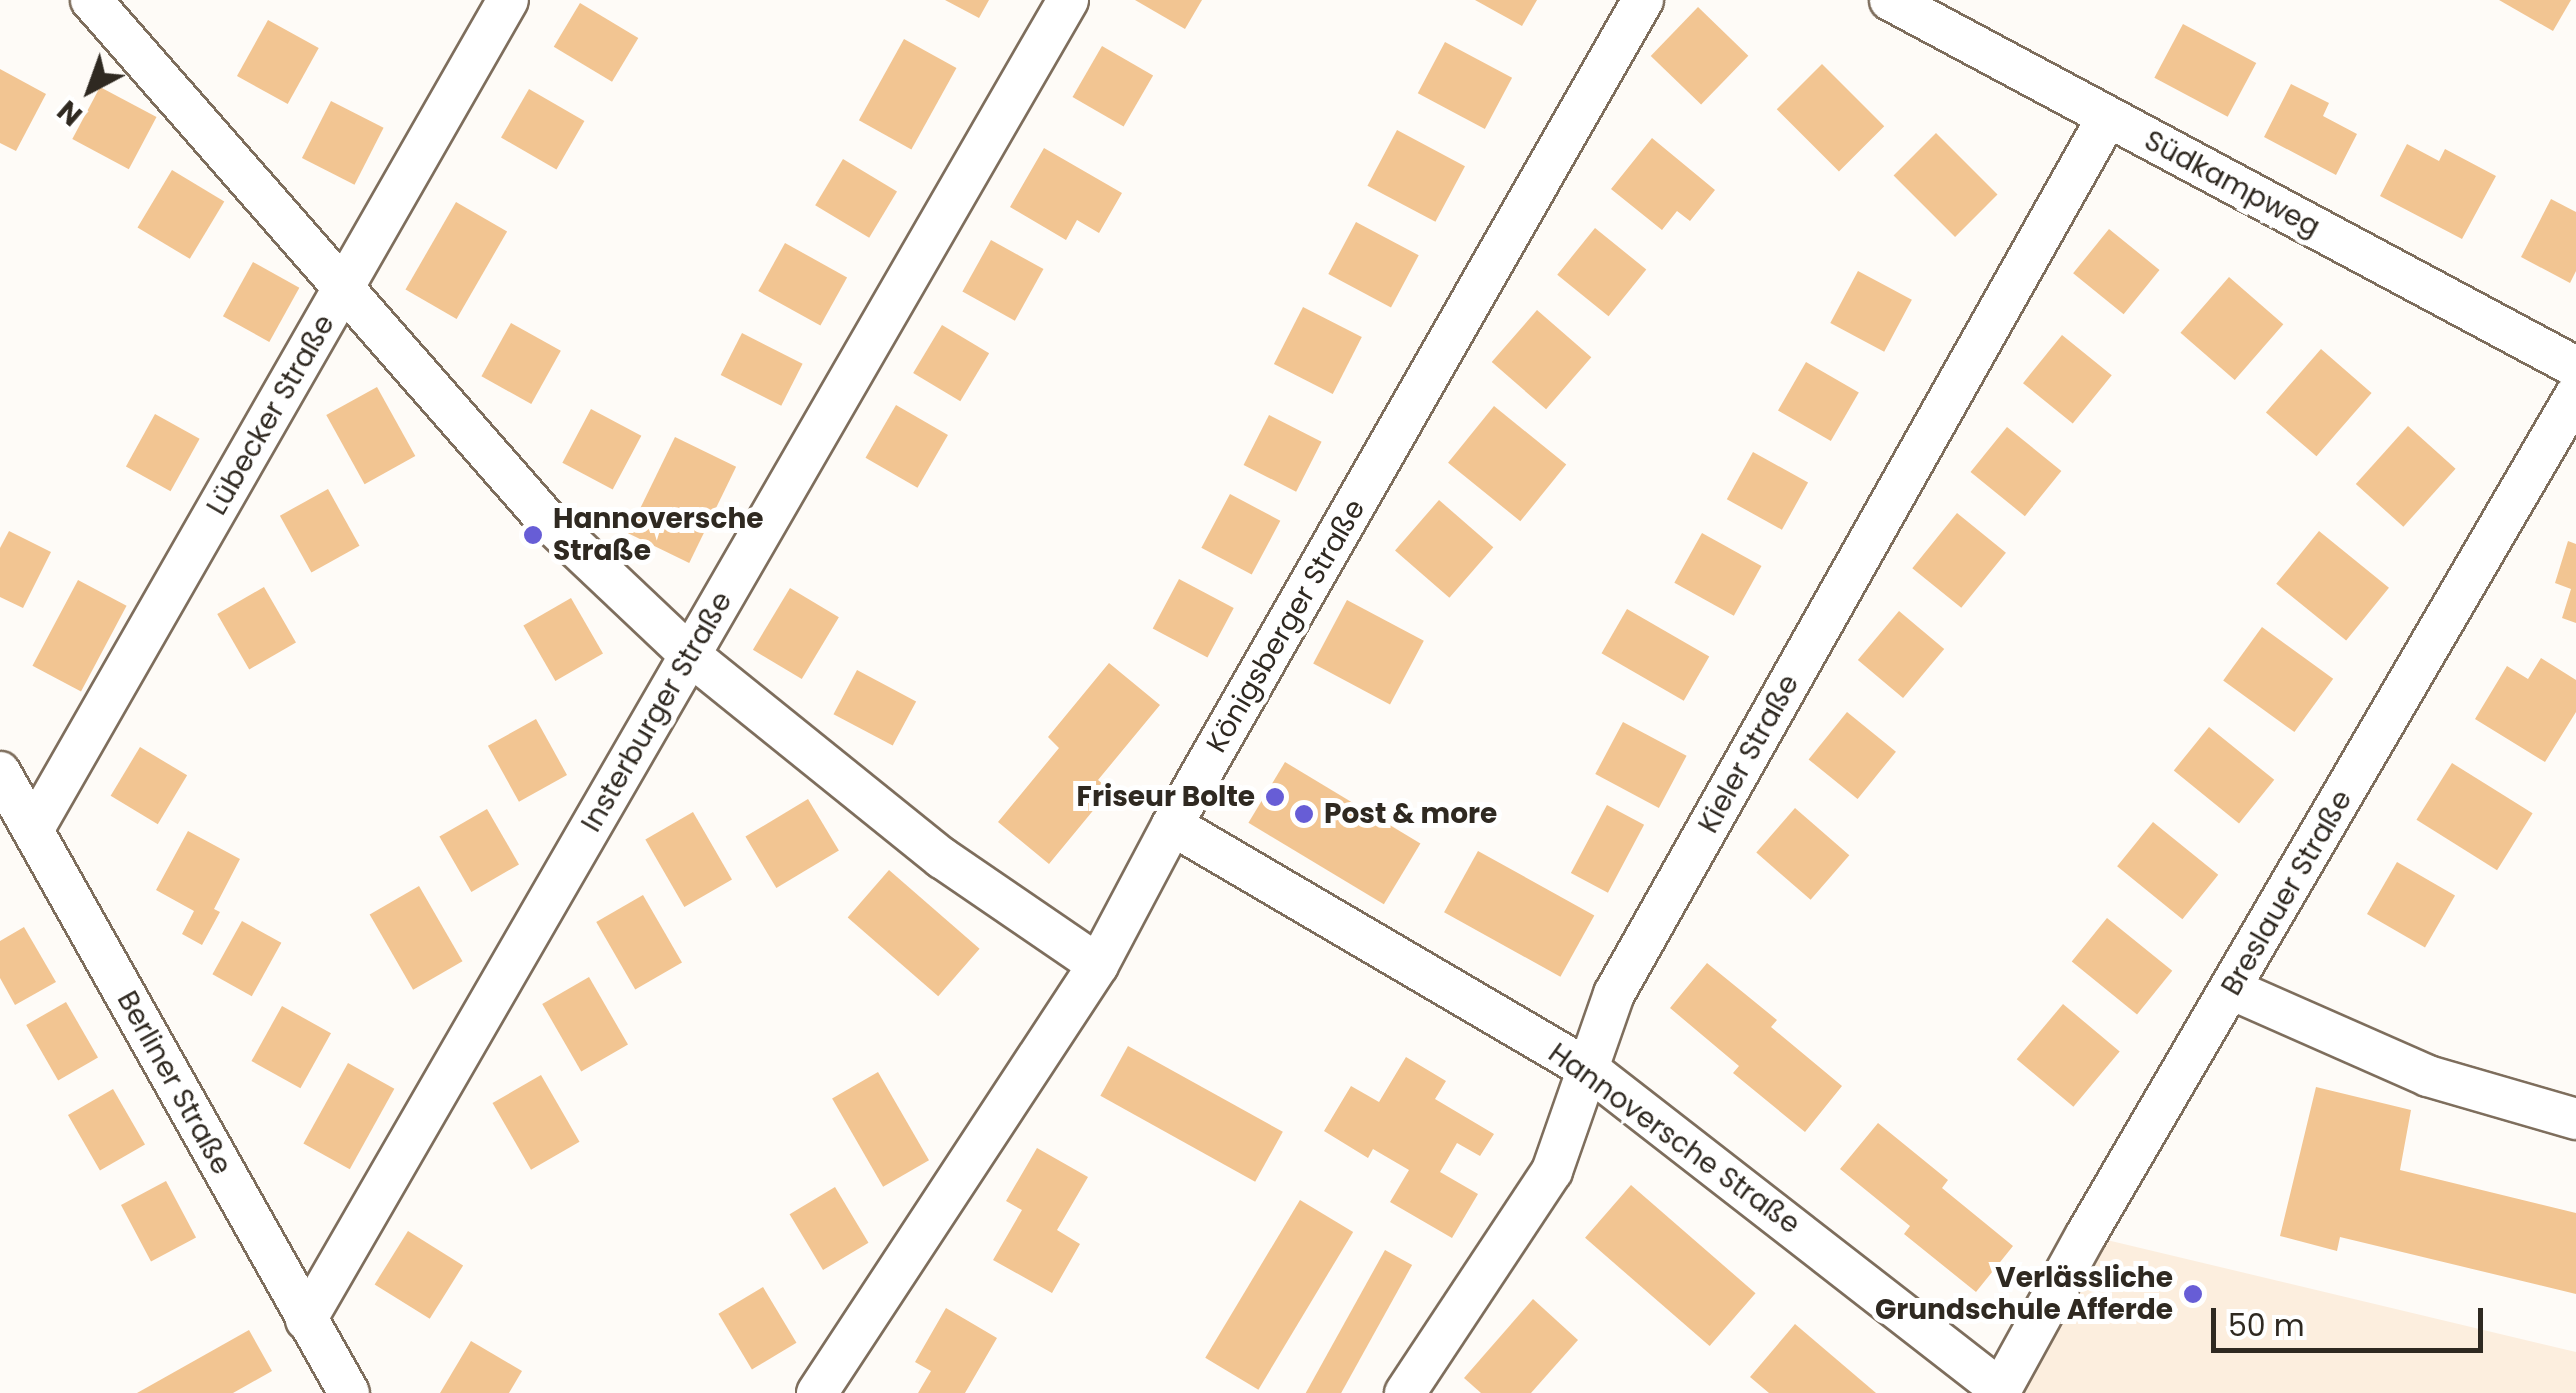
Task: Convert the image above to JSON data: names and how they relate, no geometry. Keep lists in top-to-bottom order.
{
  "streets": {
    "street": [
      "Südkampweg",
      "Lübecker Straße",
      "Königsberger Straße",
      "Insterburger Straße",
      "Kieler Straße",
      "Breslauer Straße",
      "Berliner Straße",
      "Hannoversche Straße"
    ]
  },
  "crossings": [
    ["Südkampweg", "Kieler Straße"],
    ["Lübecker Straße", "Berliner Straße"],
    ["Königsberger Straße", "Hannoversche Straße"],
    ["Insterburger Straße", "Berliner Straße"],
    ["Kieler Straße", "Hannoversche Straße"],
    ["Breslauer Straße", "Hannoversche Straße"]
  ],
  "places": [
    "Hannoversche Straße",
    "Friseur Bolte",
    "Post & more",
    "Verlässliche Grundschule Afferde"
  ],
  "scale_bar": "50 m",
  "north": "bottom left"
}
